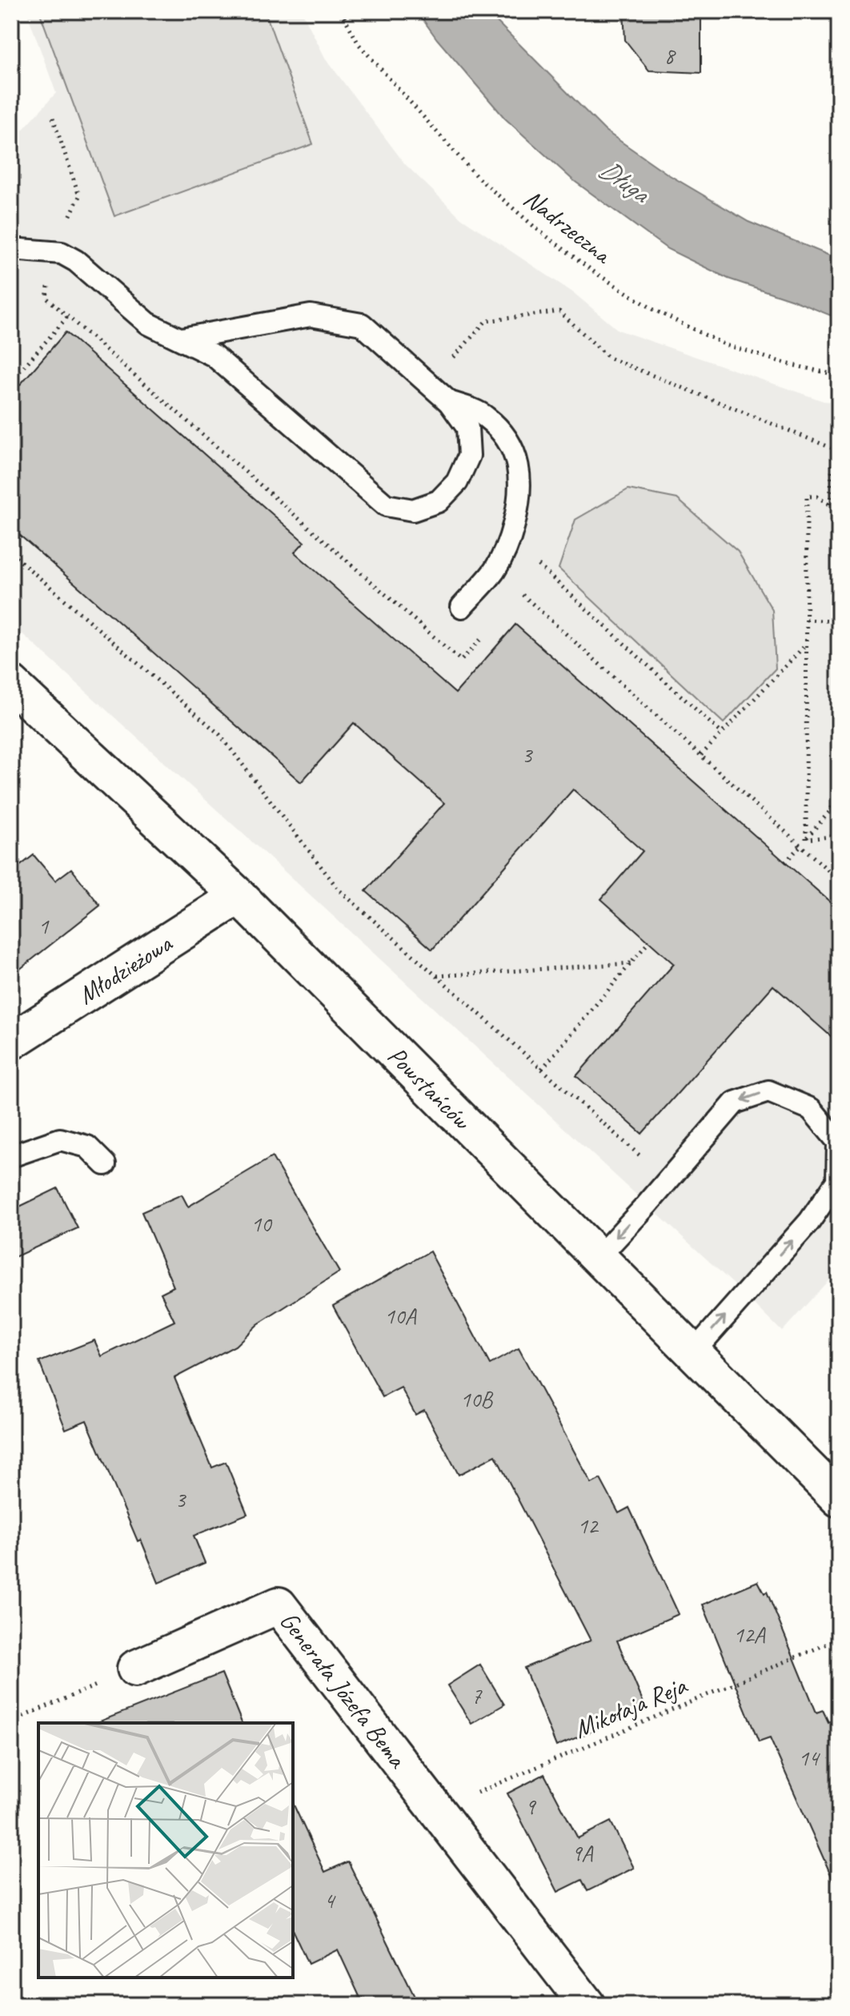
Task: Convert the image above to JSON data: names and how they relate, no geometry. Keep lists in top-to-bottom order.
{
  "streets": {
    "street": ["Młodzieżowa", "Powstańców", "Generała Józefa Bema"],
    "path": ["Nadrzeczna", "Mikołaja Reja"]
  },
  "crossings": [
    ["Młodzieżowa", "Powstańców"],
    ["Generała Józefa Bema", "Mikołaja Reja"]
  ],
  "water": ["Długa"],
  "house_numbers": [
    "8",
    "3",
    "1",
    "10",
    "10A",
    "10B",
    "3",
    "12",
    "12A",
    "7",
    "14",
    "9",
    "9A",
    "4"
  ]
}
